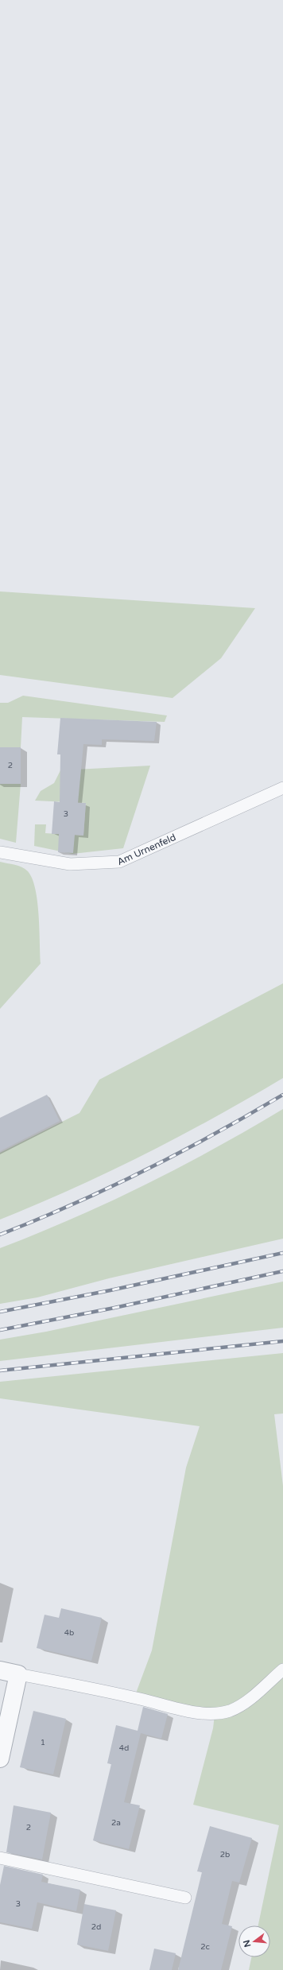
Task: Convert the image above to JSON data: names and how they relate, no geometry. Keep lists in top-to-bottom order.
{
  "streets": {
    "lane": ["Am Urnenfeld"]
  },
  "house_numbers": [
    "2",
    "3",
    "4b",
    "1",
    "4d",
    "2a",
    "2",
    "2b",
    "3",
    "2d",
    "2c"
  ],
  "north": "left"
}
